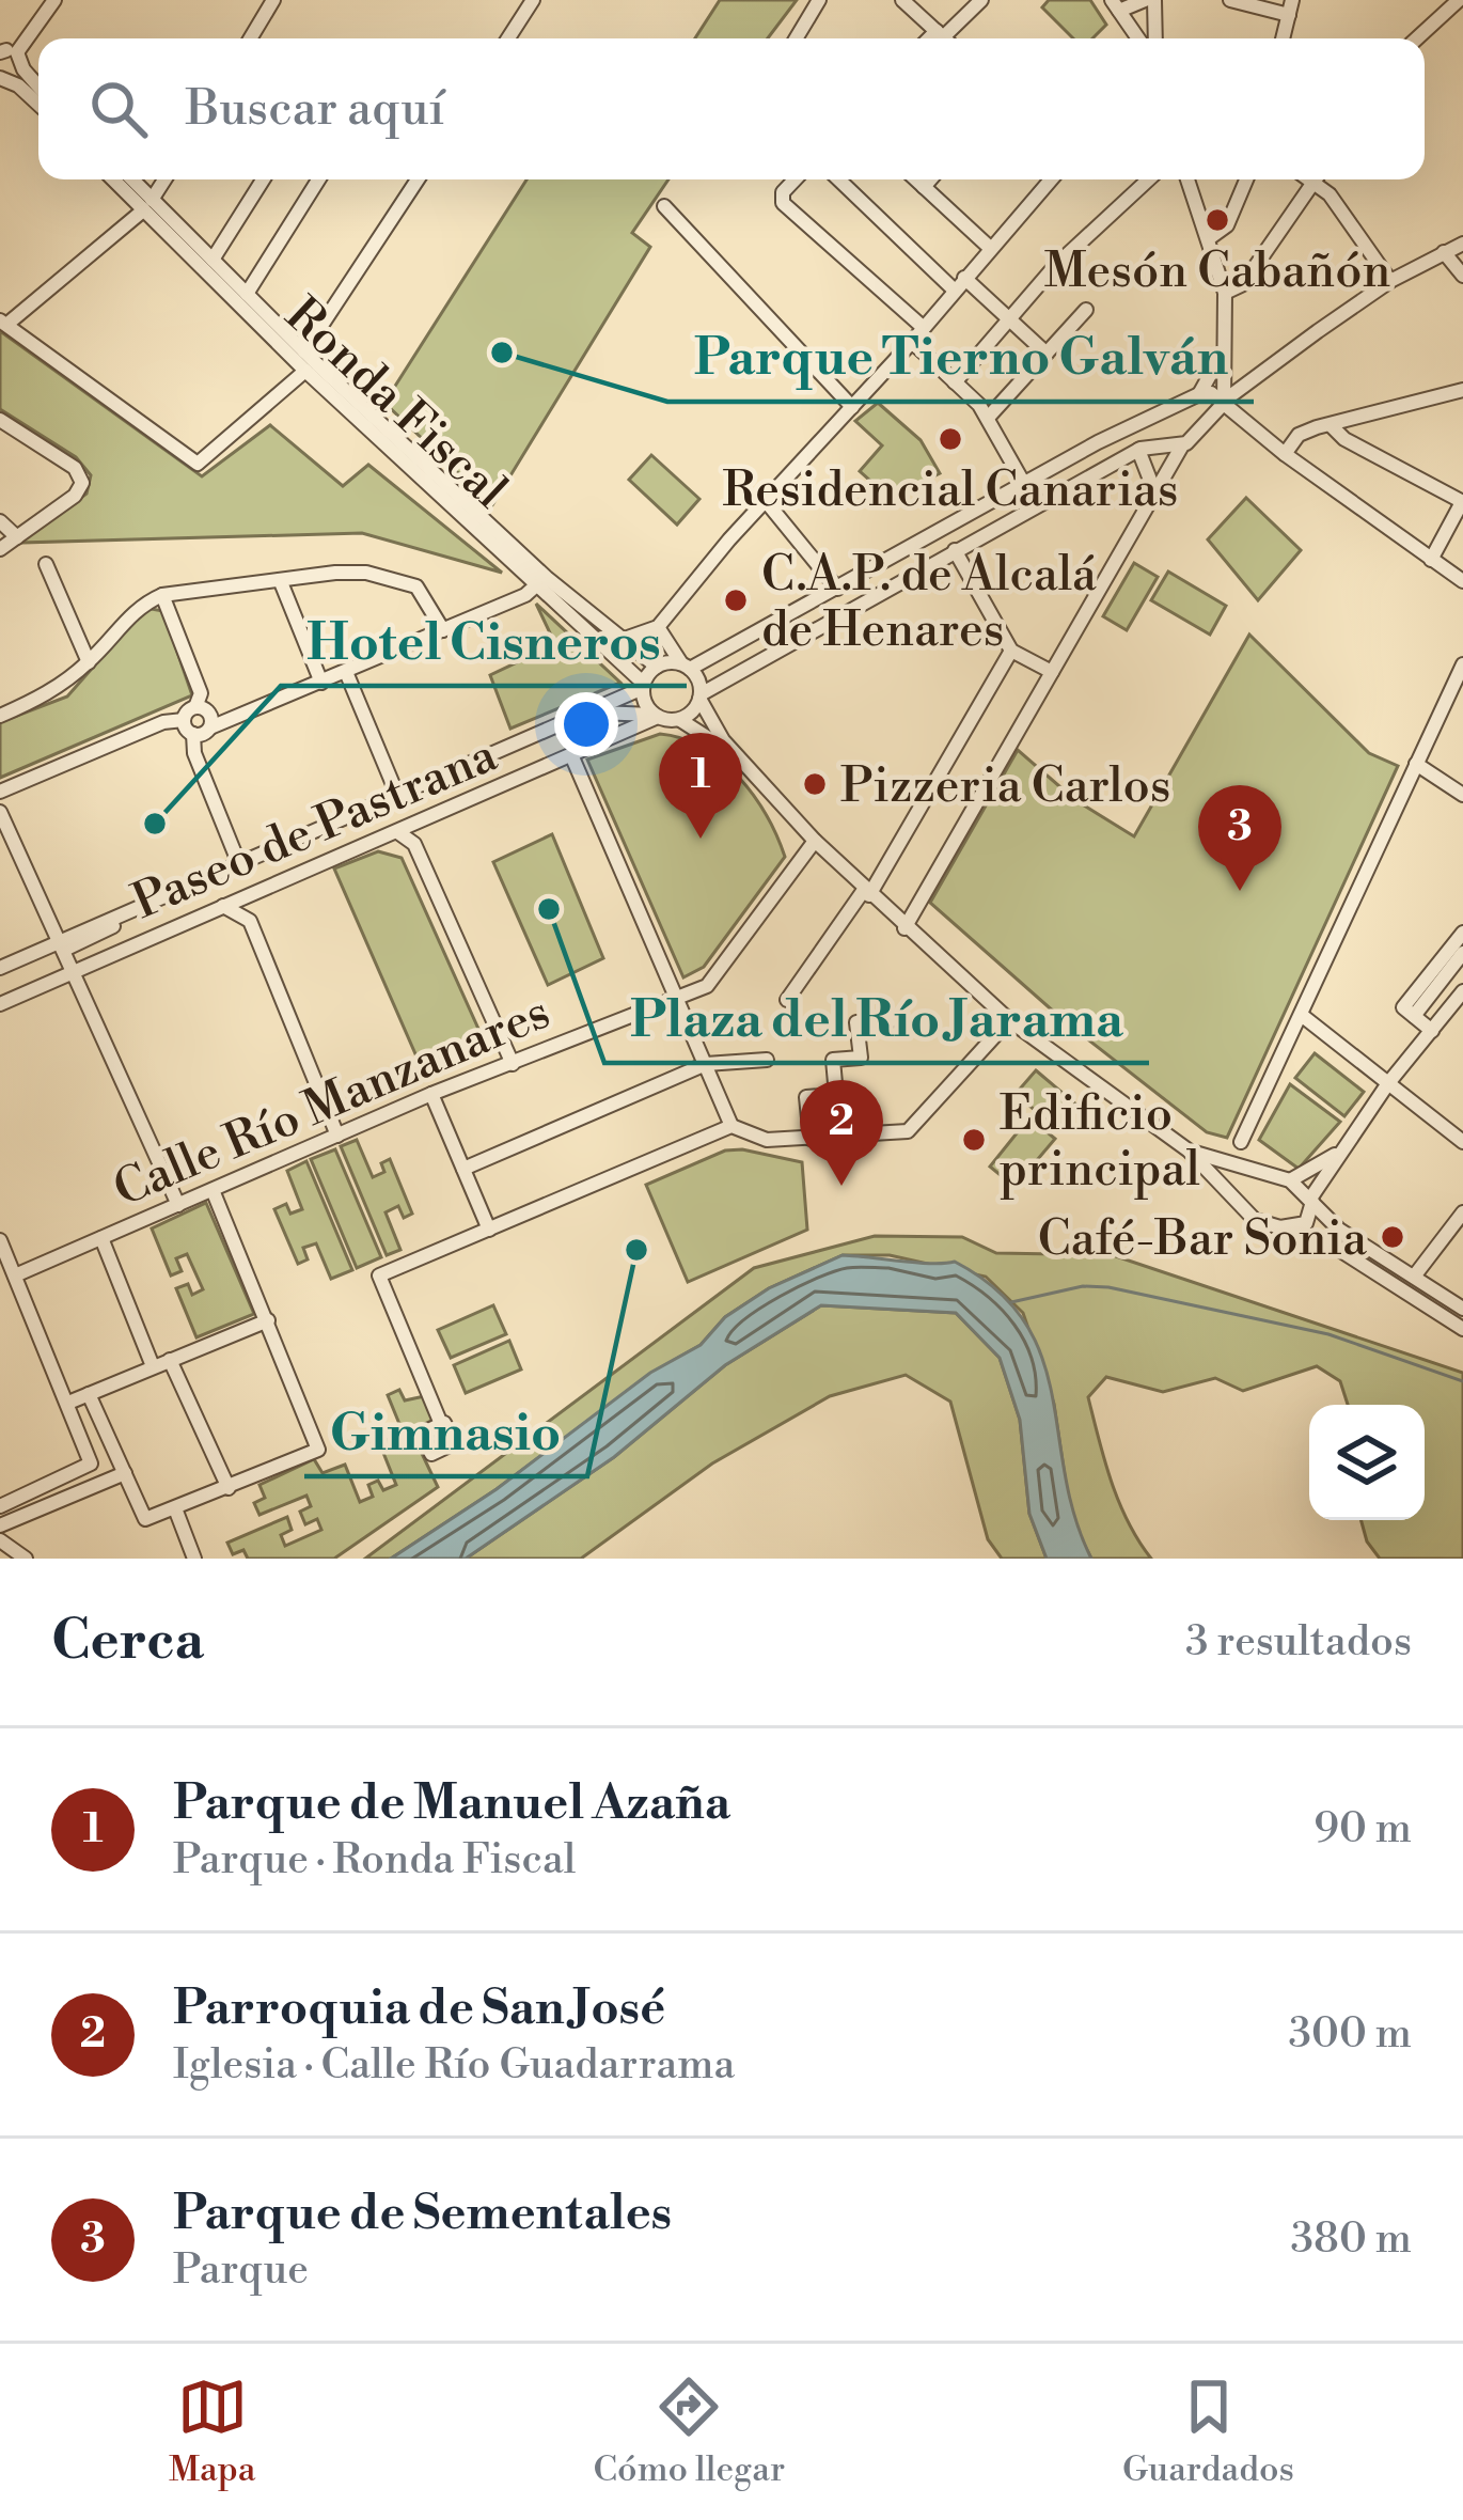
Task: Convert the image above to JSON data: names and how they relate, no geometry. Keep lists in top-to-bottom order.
{
  "streets": {
    "street": ["Ronda Fiscal", "Paseo de Pastrana", "Calle Río Manzanares"]
  },
  "crossings": [
    ["Ronda Fiscal", "Paseo de Pastrana"]
  ],
  "places": [
    "Mesón Cabañón",
    "Parque Tierno Galván",
    "Residencial Canarias",
    "C.A.P. de Alcalá de Henares",
    "Pizzeria Carlos",
    "Hotel Cisneros",
    "Plaza del Río Jarama",
    "Edificio principal",
    "Café-Bar Sonia",
    "Gimnasio"
  ],
  "page": {
    "search": "Buscar aquí",
    "pins": ["1", "3", "2"],
    "heading": ["Cerca", "3 resultados"],
    "list": [
      {
        "mark": "1",
        "name": "Parque de Manuel Azaña",
        "note": "Parque · Ronda Fiscal",
        "value": "90 m"
      },
      {
        "mark": "2",
        "name": "Parroquia de San José",
        "note": "Iglesia · Calle Río Guadarrama",
        "value": "300 m"
      },
      {
        "mark": "3",
        "name": "Parque de Sementales",
        "note": "Parque",
        "value": "380 m"
      }
    ],
    "nav": ["Mapa", "Cómo llegar", "Guardados"]
  }
}
